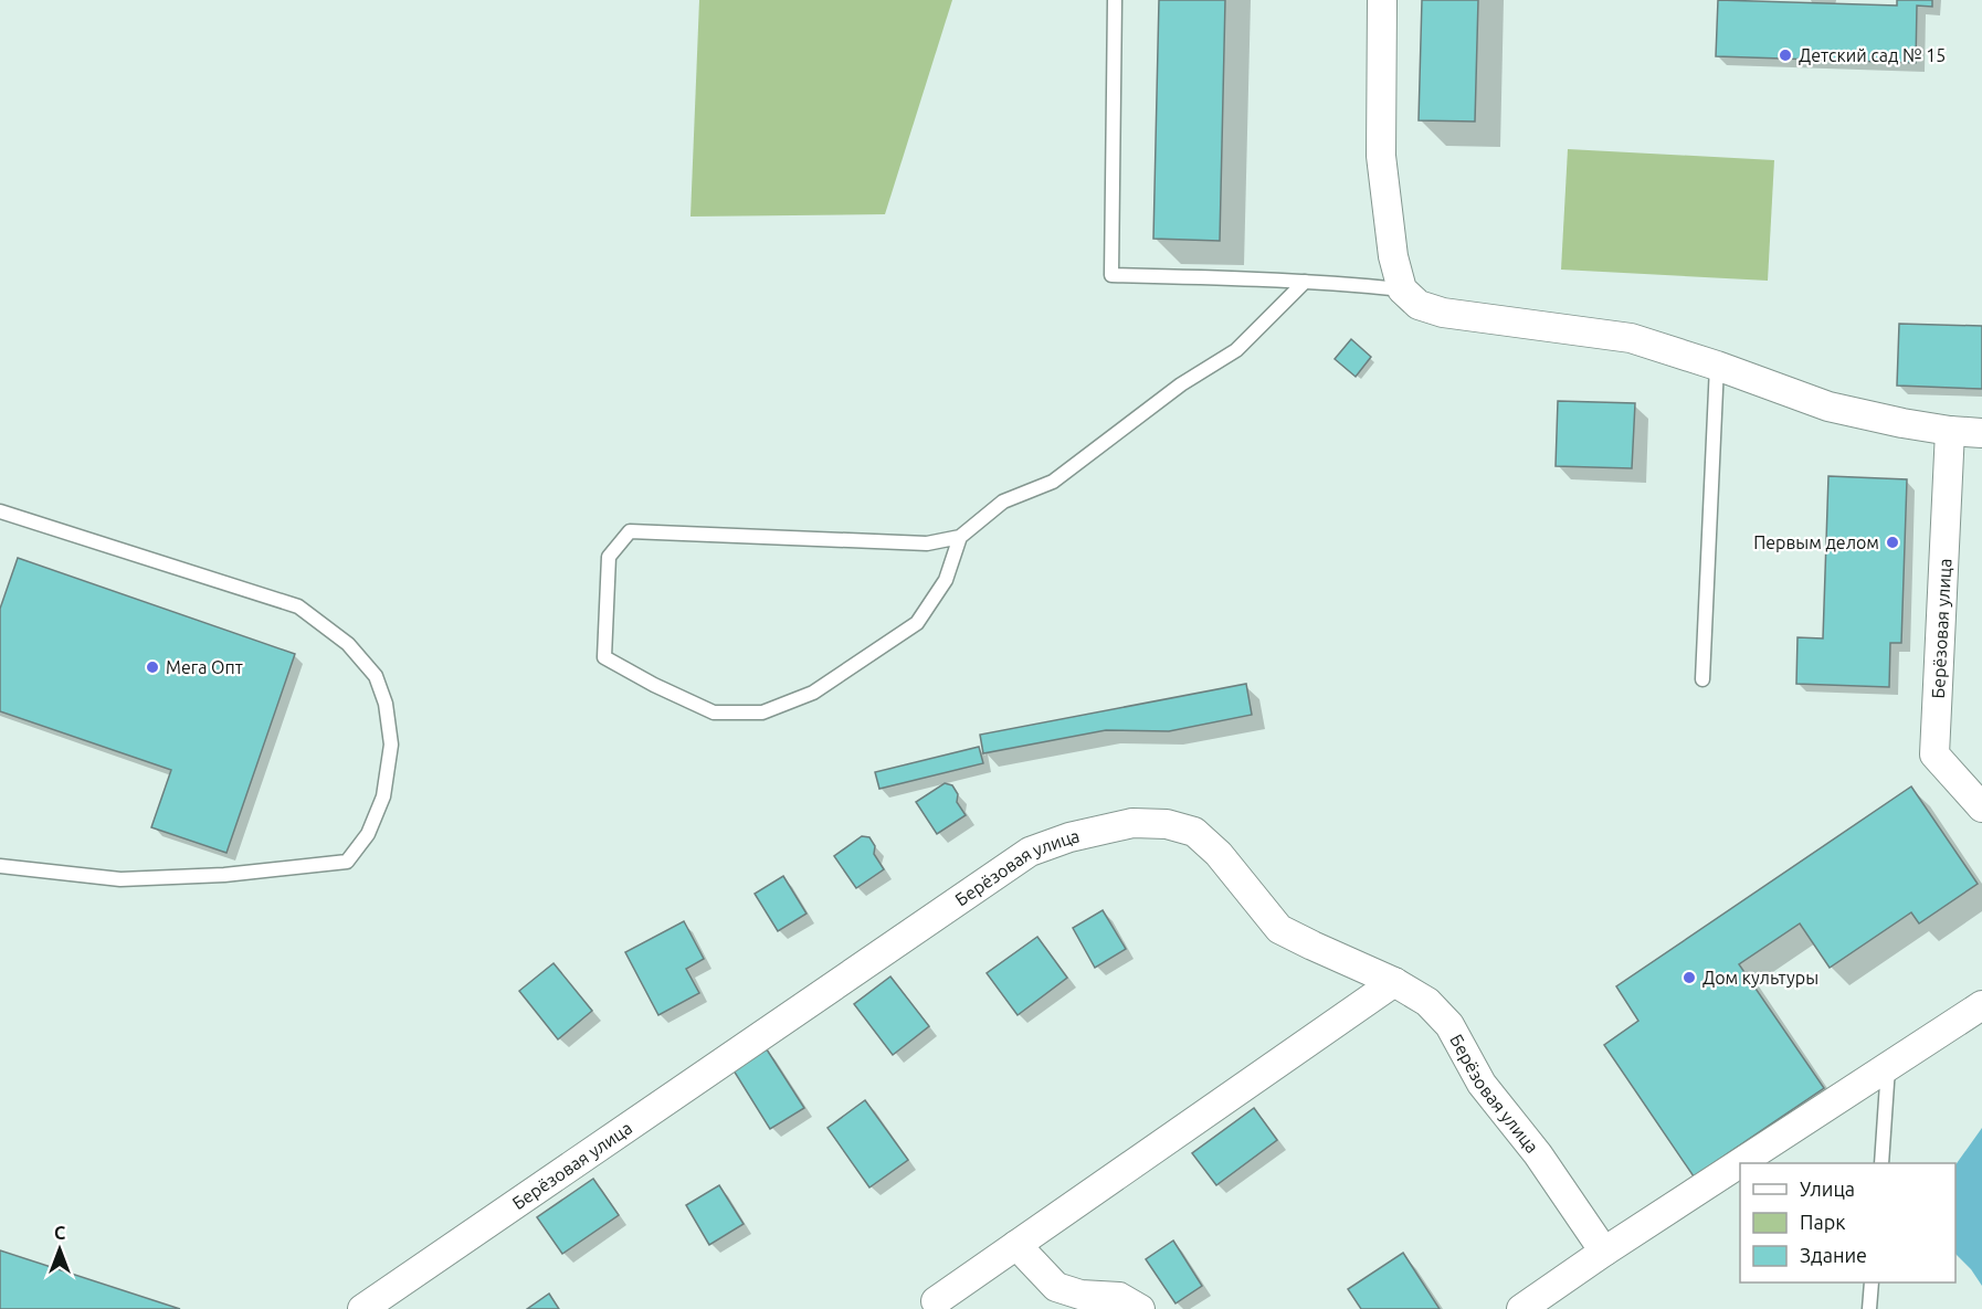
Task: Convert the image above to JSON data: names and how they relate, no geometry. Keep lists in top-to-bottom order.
{
  "streets": {
    "street": ["Берёзовая улица"]
  },
  "places": [
    "Детский сад № 15",
    "Первым делом",
    "Мега Опт",
    "Дом культуры"
  ],
  "legend": ["Улица", "Парк", "Здание"],
  "north": "top"
}
